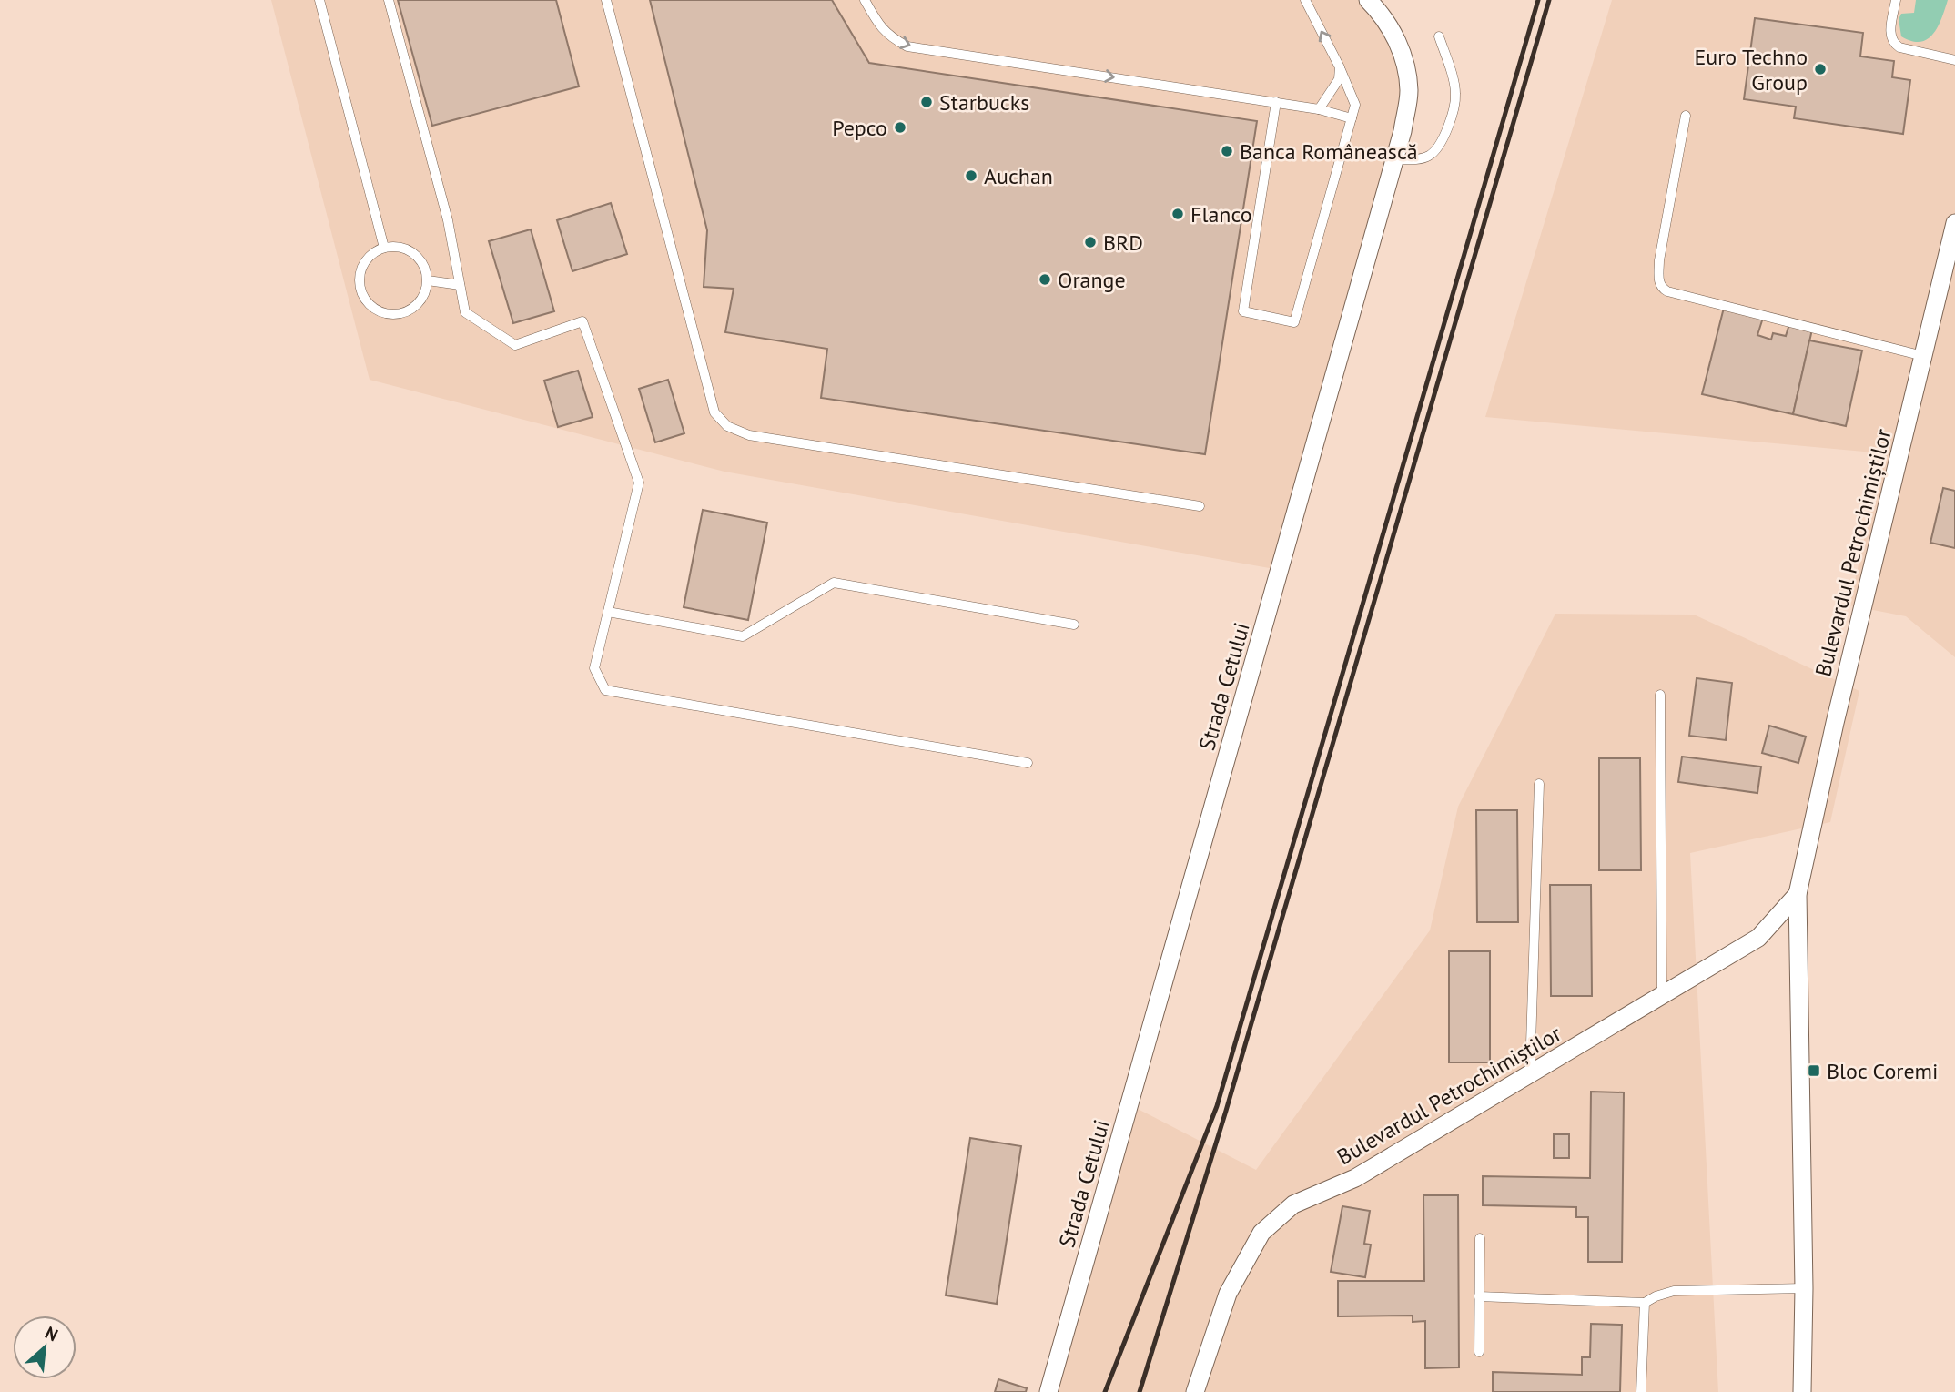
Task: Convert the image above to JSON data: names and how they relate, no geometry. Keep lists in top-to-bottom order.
{
  "streets": {
    "street": ["Bulevardul Petrochimiștilor", "Strada Cetului"]
  },
  "places": {
    "other": [
      "Euro Techno Group",
      "Starbucks",
      "Pepco",
      "Banca Românească",
      "Auchan",
      "Flanco",
      "BRD",
      "Orange"
    ],
    "transit": ["Bloc Coremi"]
  },
  "north": "top right"
}
